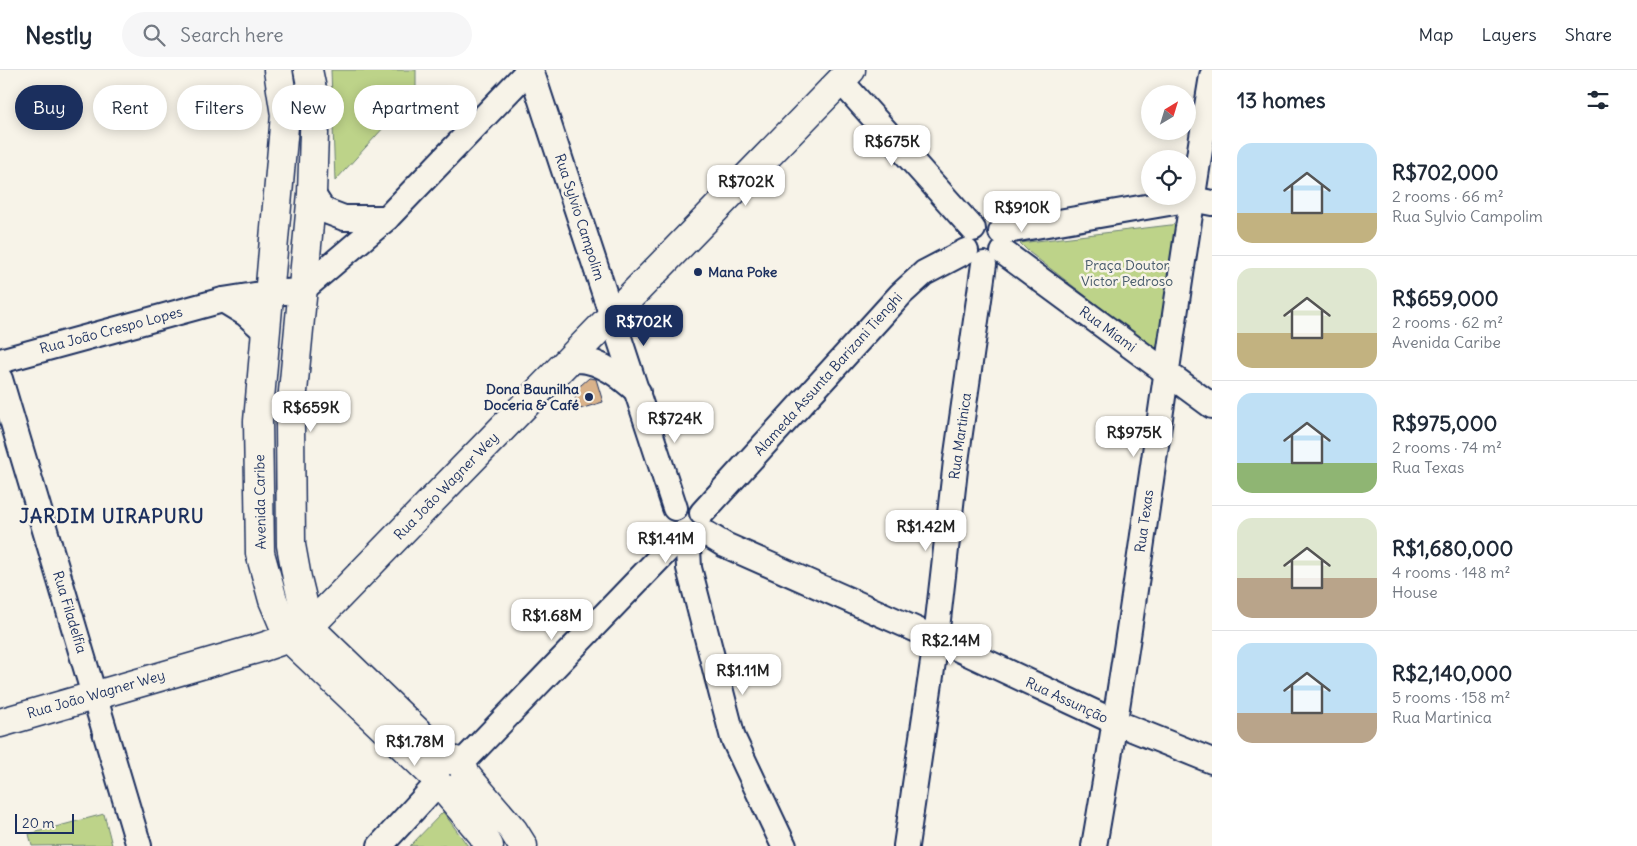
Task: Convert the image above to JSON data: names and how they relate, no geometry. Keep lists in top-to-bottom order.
{
  "streets": {
    "street": [
      "Rua Sylvio Campolim",
      "Rua Miami",
      "Rua João Crespo Lopes",
      "Alameda Assunta Barizani Tienghi",
      "Rua Martinica",
      "Rua João Wagner Wey",
      "Avenida Caribe",
      "Rua Texas",
      "Rua Filadelfia",
      "Rua Assunção"
    ]
  },
  "crossings": [
    ["Rua Sylvio Campolim", "Alameda Assunta Barizani Tienghi"],
    ["Rua Sylvio Campolim", "Rua João Wagner Wey"],
    ["Rua Sylvio Campolim", "Rua Assunção"],
    ["Rua Miami", "Alameda Assunta Barizani Tienghi"],
    ["Rua Miami", "Rua Martinica"],
    ["Rua Miami", "Rua João Wagner Wey"],
    ["Rua Miami", "Rua Texas"],
    ["Rua João Crespo Lopes", "Avenida Caribe"],
    ["Alameda Assunta Barizani Tienghi", "Rua Martinica"],
    ["Alameda Assunta Barizani Tienghi", "Rua Texas"],
    ["Alameda Assunta Barizani Tienghi", "Rua Assunção"],
    ["Rua Martinica", "Rua Assunção"],
    ["Rua João Wagner Wey", "Avenida Caribe"],
    ["Rua João Wagner Wey", "Rua Filadelfia"],
    ["Rua Texas", "Rua Assunção"]
  ],
  "districts": ["JARDIM UIRAPURU"],
  "parks": ["Praça Doutor Victor Pedroso"],
  "places": ["Mana Poke", "Dona Baunilha Doceria & Café"],
  "scale_bar": "20 m",
  "north": "top right",
  "page": {
    "header": "Nestly",
    "search": "Search here",
    "nav": ["Map", "Layers", "Share"],
    "heading": "13 homes",
    "chip": [
      "Buy",
      "Rent",
      "Filters",
      "New",
      "Apartment"
    ],
    "price": [
      "R$675K",
      "R$702K",
      "R$910K",
      "R$702K",
      "R$659K",
      "R$724K",
      "R$975K",
      "R$1.42M",
      "R$1.41M",
      "R$1.68M",
      "R$2.14M",
      "R$1.11M",
      "R$1.78M"
    ],
    "list": [
      {
        "name": "R$702,000",
        "note": "2 rooms · 66 m² · Rua Sylvio Campolim"
      },
      {
        "name": "R$659,000",
        "note": "2 rooms · 62 m² · Avenida Caribe"
      },
      {
        "name": "R$975,000",
        "note": "2 rooms · 74 m² · Rua Texas"
      },
      {
        "name": "R$1,680,000",
        "note": "4 rooms · 148 m² · House"
      },
      {
        "name": "R$2,140,000",
        "note": "5 rooms · 158 m² · Rua Martinica"
      }
    ],
    "scale": "20 m"
  }
}
